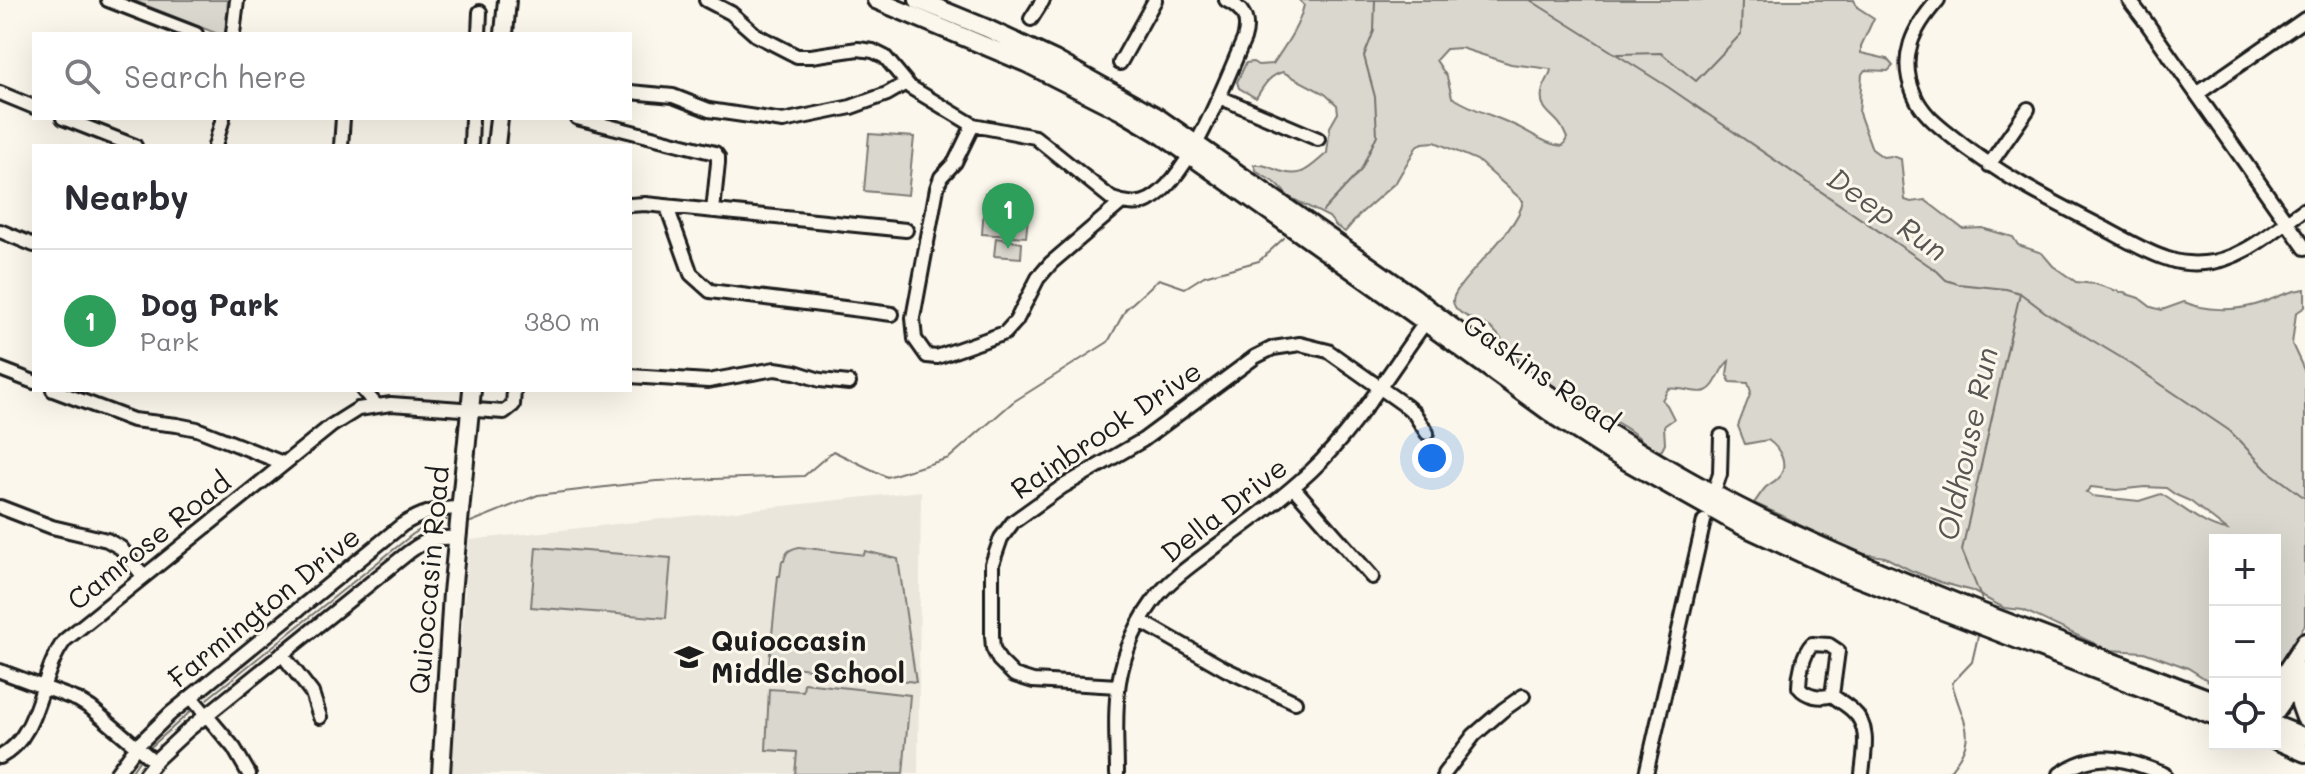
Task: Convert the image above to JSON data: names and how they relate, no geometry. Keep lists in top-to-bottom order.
{
  "streets": {
    "main road": ["Gaskins Road", "Quioccasin Road"],
    "street": [
      "Rainbrook Drive",
      "Della Drive",
      "Camrose Road",
      "Farmington Drive"
    ]
  },
  "crossings": [
    ["Gaskins Road", "Della Drive"],
    ["Rainbrook Drive", "Della Drive"],
    ["Quioccasin Road", "Farmington Drive"]
  ],
  "water": ["Deep Run", "Oldhouse Run"],
  "places": {
    "school or university": ["Quioccasin Middle School"]
  },
  "page": {
    "search": "Search here",
    "heading": "Nearby",
    "pins": "1",
    "list": [
      {
        "mark": "1",
        "name": "Dog Park",
        "note": "Park",
        "value": "380 m"
      }
    ],
    "map_buttons": ["+", "−"]
  }
}
